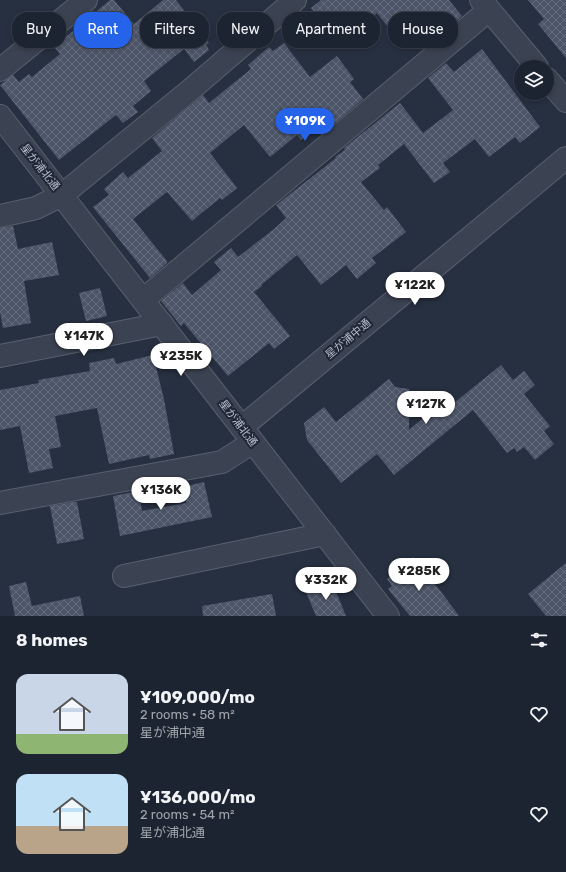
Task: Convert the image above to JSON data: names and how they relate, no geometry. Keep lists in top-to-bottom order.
{
  "streets": {
    "street": ["星が浦北通", "星が浦中通"]
  },
  "crossings": [
    ["星が浦北通", "星が浦中通"]
  ],
  "page": {
    "chip": [
      "Buy",
      "Rent",
      "Filters",
      "New",
      "Apartment",
      "House"
    ],
    "price": [
      "¥109K",
      "¥122K",
      "¥147K",
      "¥235K",
      "¥127K",
      "¥136K",
      "¥285K",
      "¥332K"
    ],
    "heading": "8 homes",
    "list": [
      {
        "name": "¥109,000/mo",
        "note": "2 rooms · 58 m² · 星が浦中通"
      },
      {
        "name": "¥136,000/mo",
        "note": "2 rooms · 54 m² · 星が浦北通"
      }
    ]
  }
}
